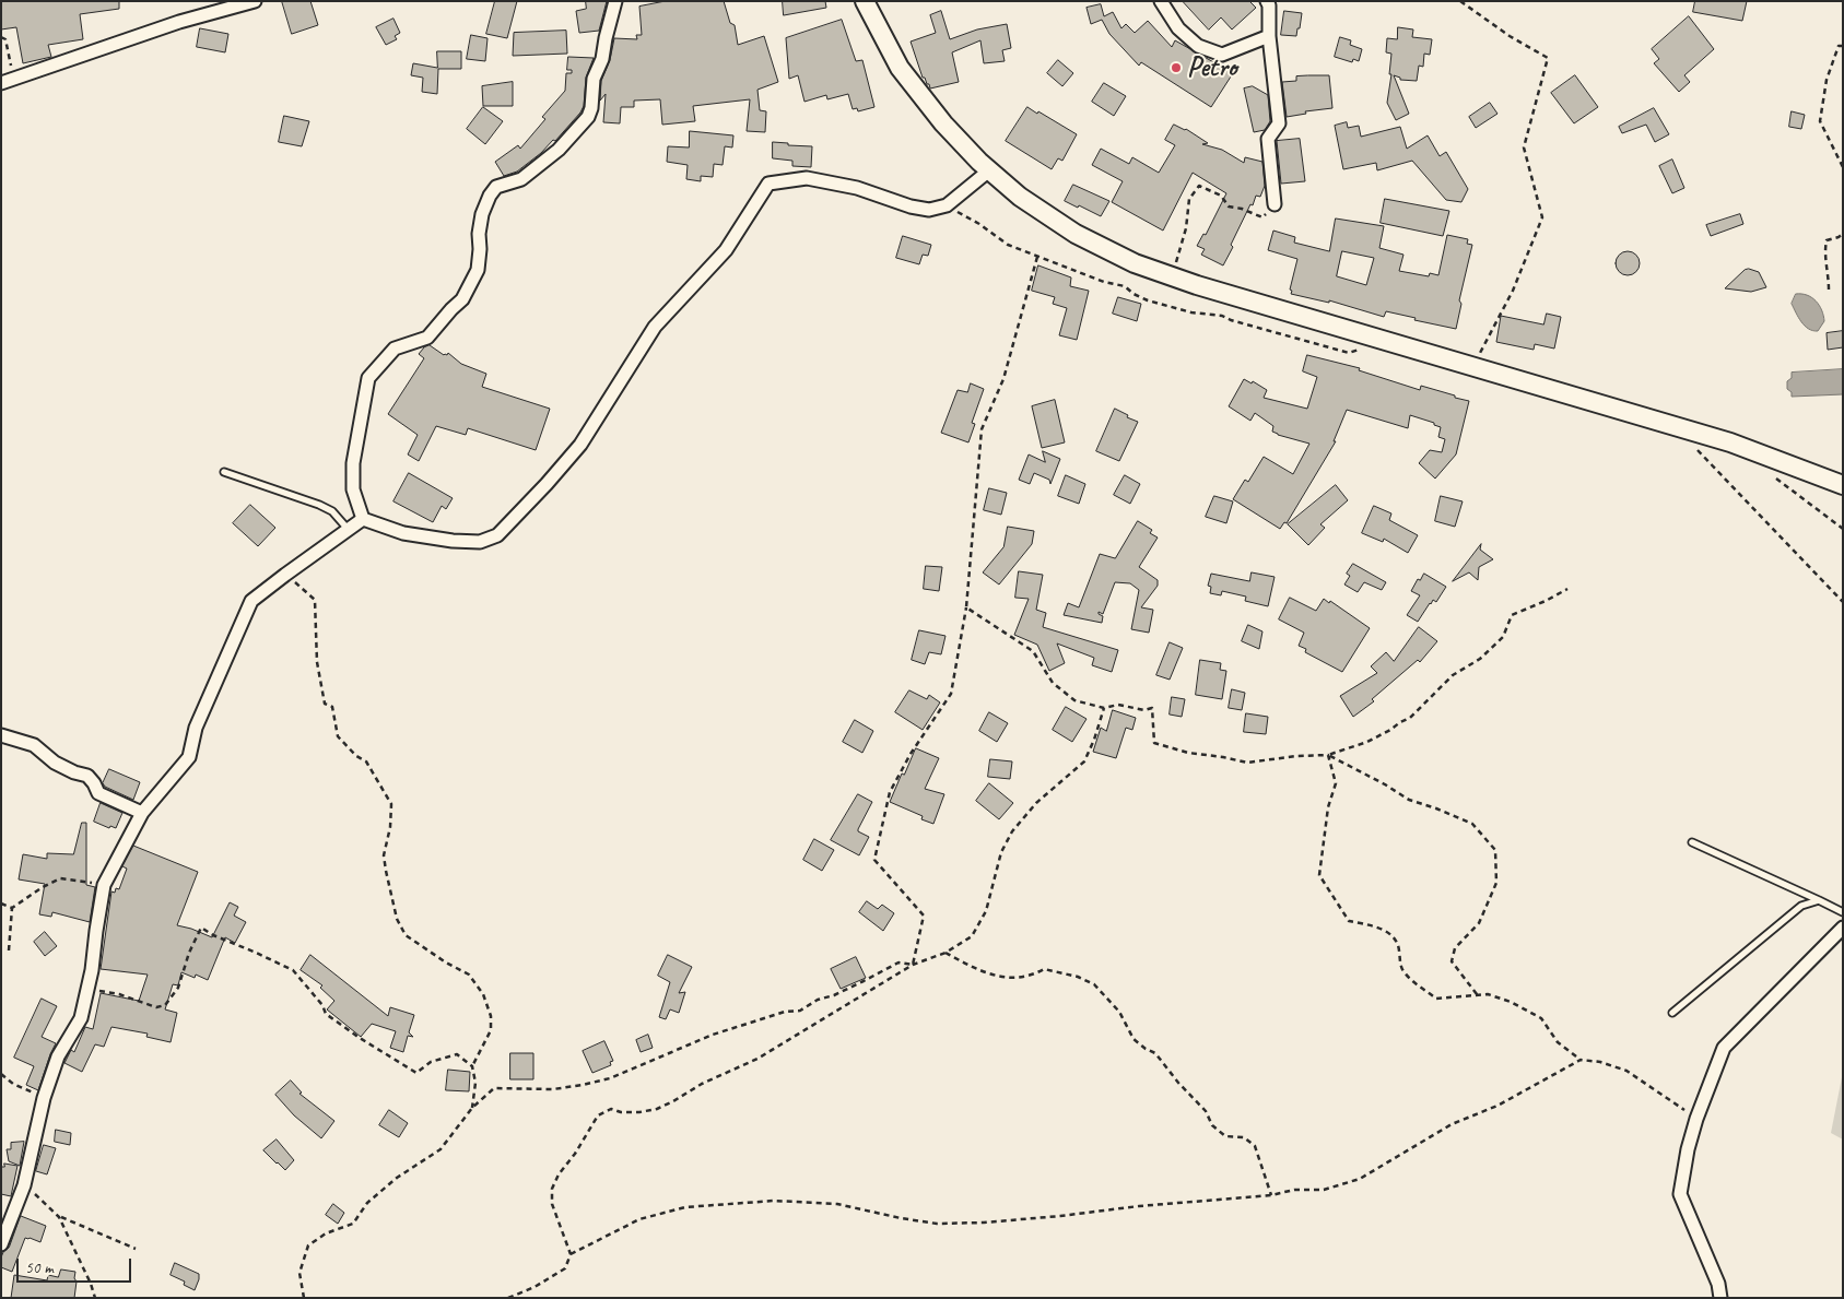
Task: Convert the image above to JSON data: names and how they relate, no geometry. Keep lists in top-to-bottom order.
{
  "places": ["Petro"],
  "scale_bar": "50 m"
}
